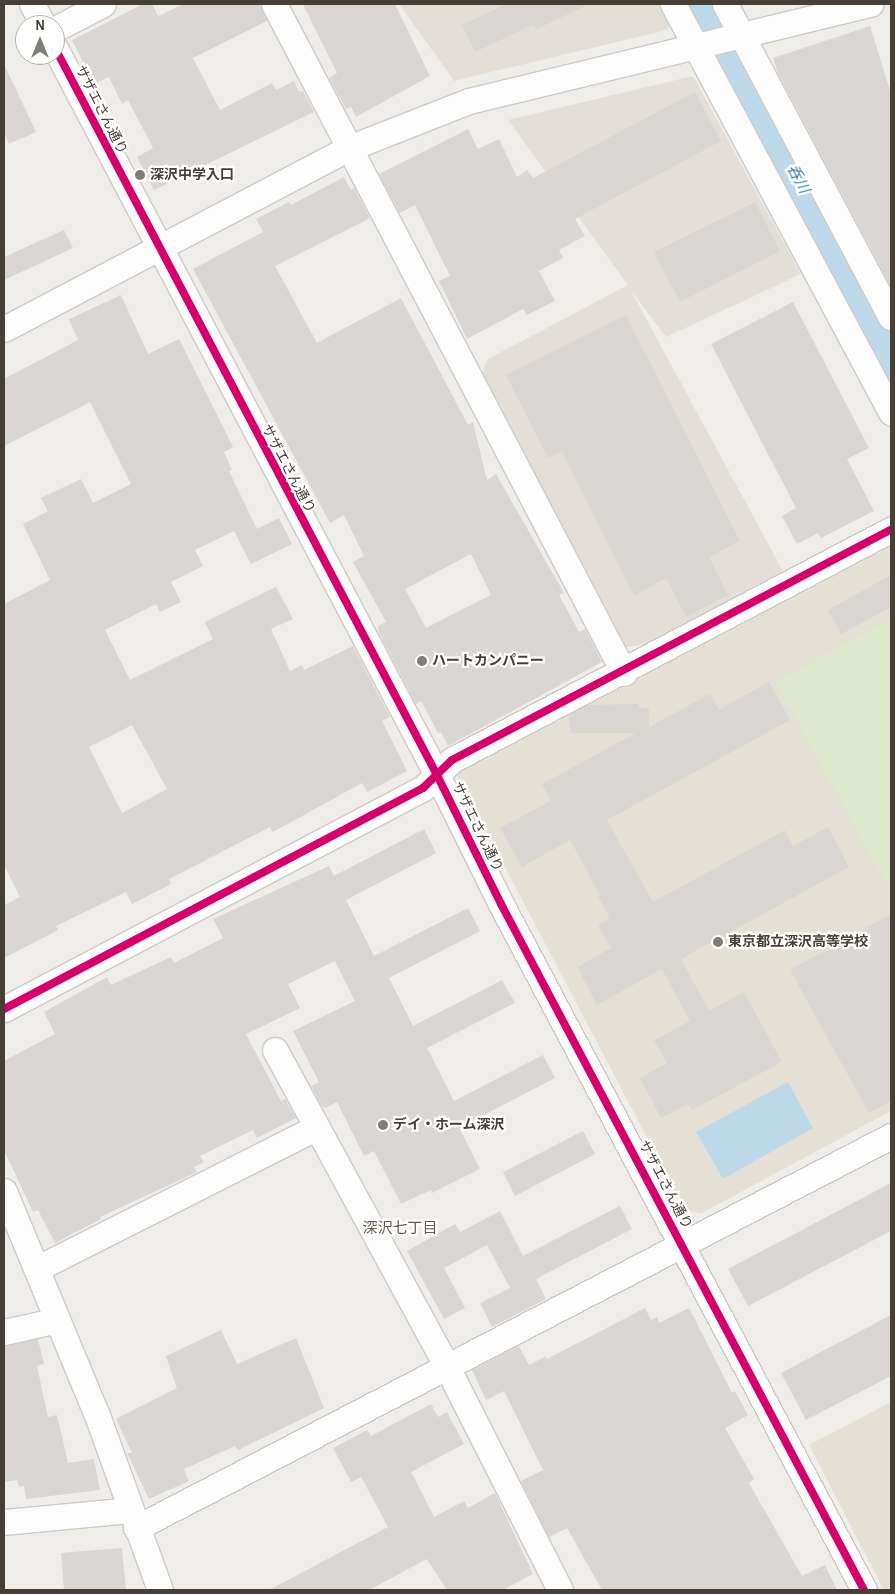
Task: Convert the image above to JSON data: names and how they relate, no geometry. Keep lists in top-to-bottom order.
{
  "streets": {
    "street": ["サザエさん通り"]
  },
  "districts": ["深沢七丁目"],
  "water": ["呑川"],
  "places": [
    "深沢中学入口",
    "ハートカンパニー",
    "東京都立深沢高等学校",
    "デイ・ホーム深沢"
  ],
  "north": "top"
}
